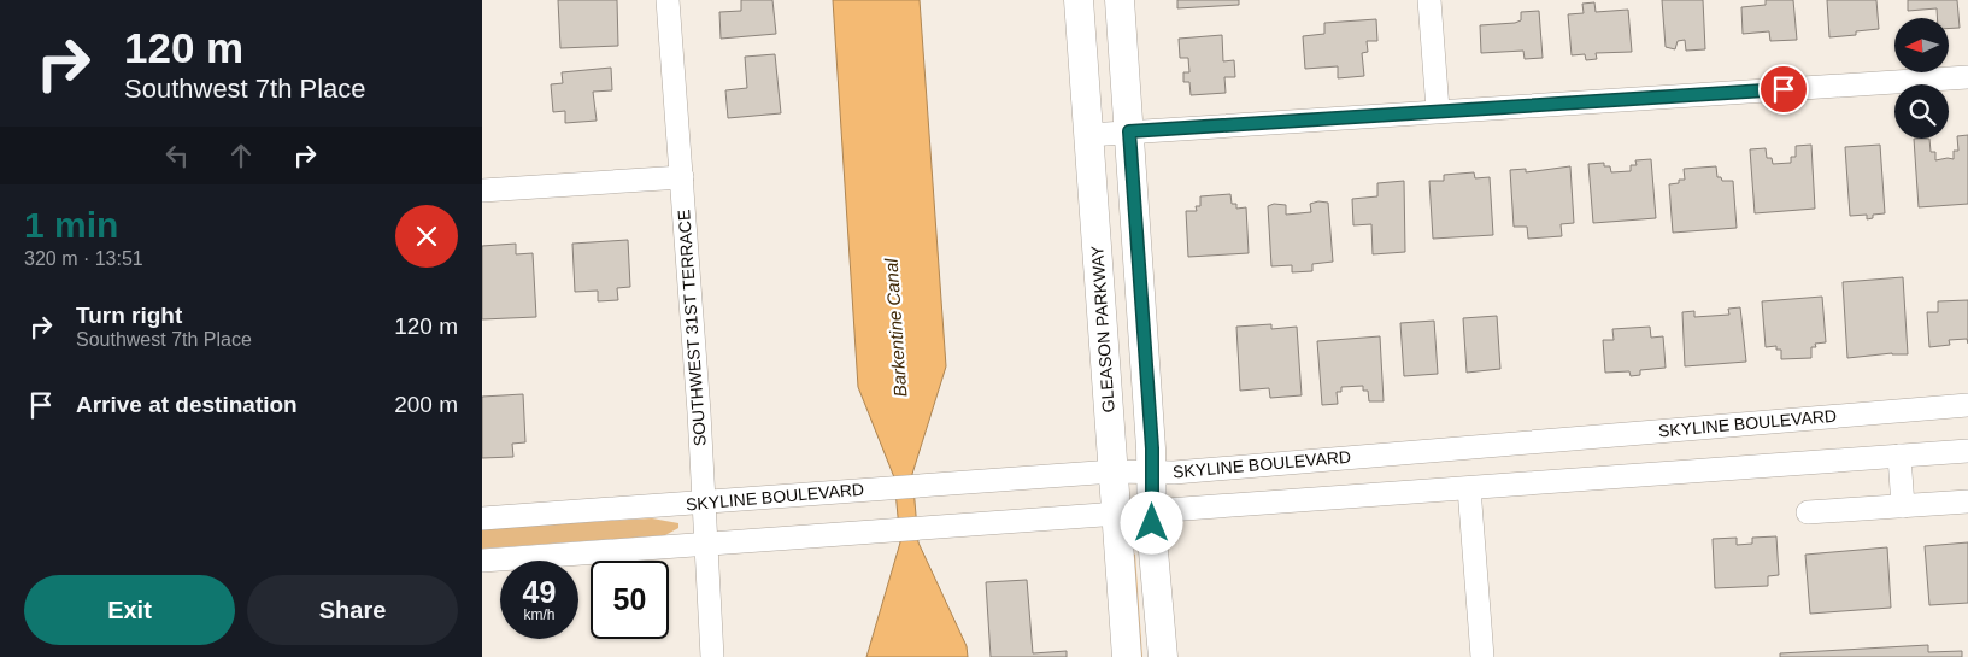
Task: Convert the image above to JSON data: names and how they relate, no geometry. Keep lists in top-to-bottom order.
{
  "streets": {
    "main road": ["GLEASON PARKWAY"],
    "street": ["SOUTHWEST 31ST TERRACE", "SKYLINE BOULEVARD"]
  },
  "crossings": [
    ["SOUTHWEST 31ST TERRACE", "SKYLINE BOULEVARD"],
    ["GLEASON PARKWAY", "SKYLINE BOULEVARD"]
  ],
  "water": ["Barkentine Canal"],
  "north": "left",
  "page": {
    "turn": ["120 m", "Southwest 7th Place"],
    "heading": ["1 min", "320 m · 13:51"],
    "list": [
      {
        "name": "Turn right",
        "note": "Southwest 7th Place",
        "value": "120 m"
      },
      {
        "name": "Arrive at destination",
        "value": "200 m"
      }
    ],
    "speed": "49 km/h",
    "limit": "50",
    "buttons": ["Exit", "Share"]
  }
}
